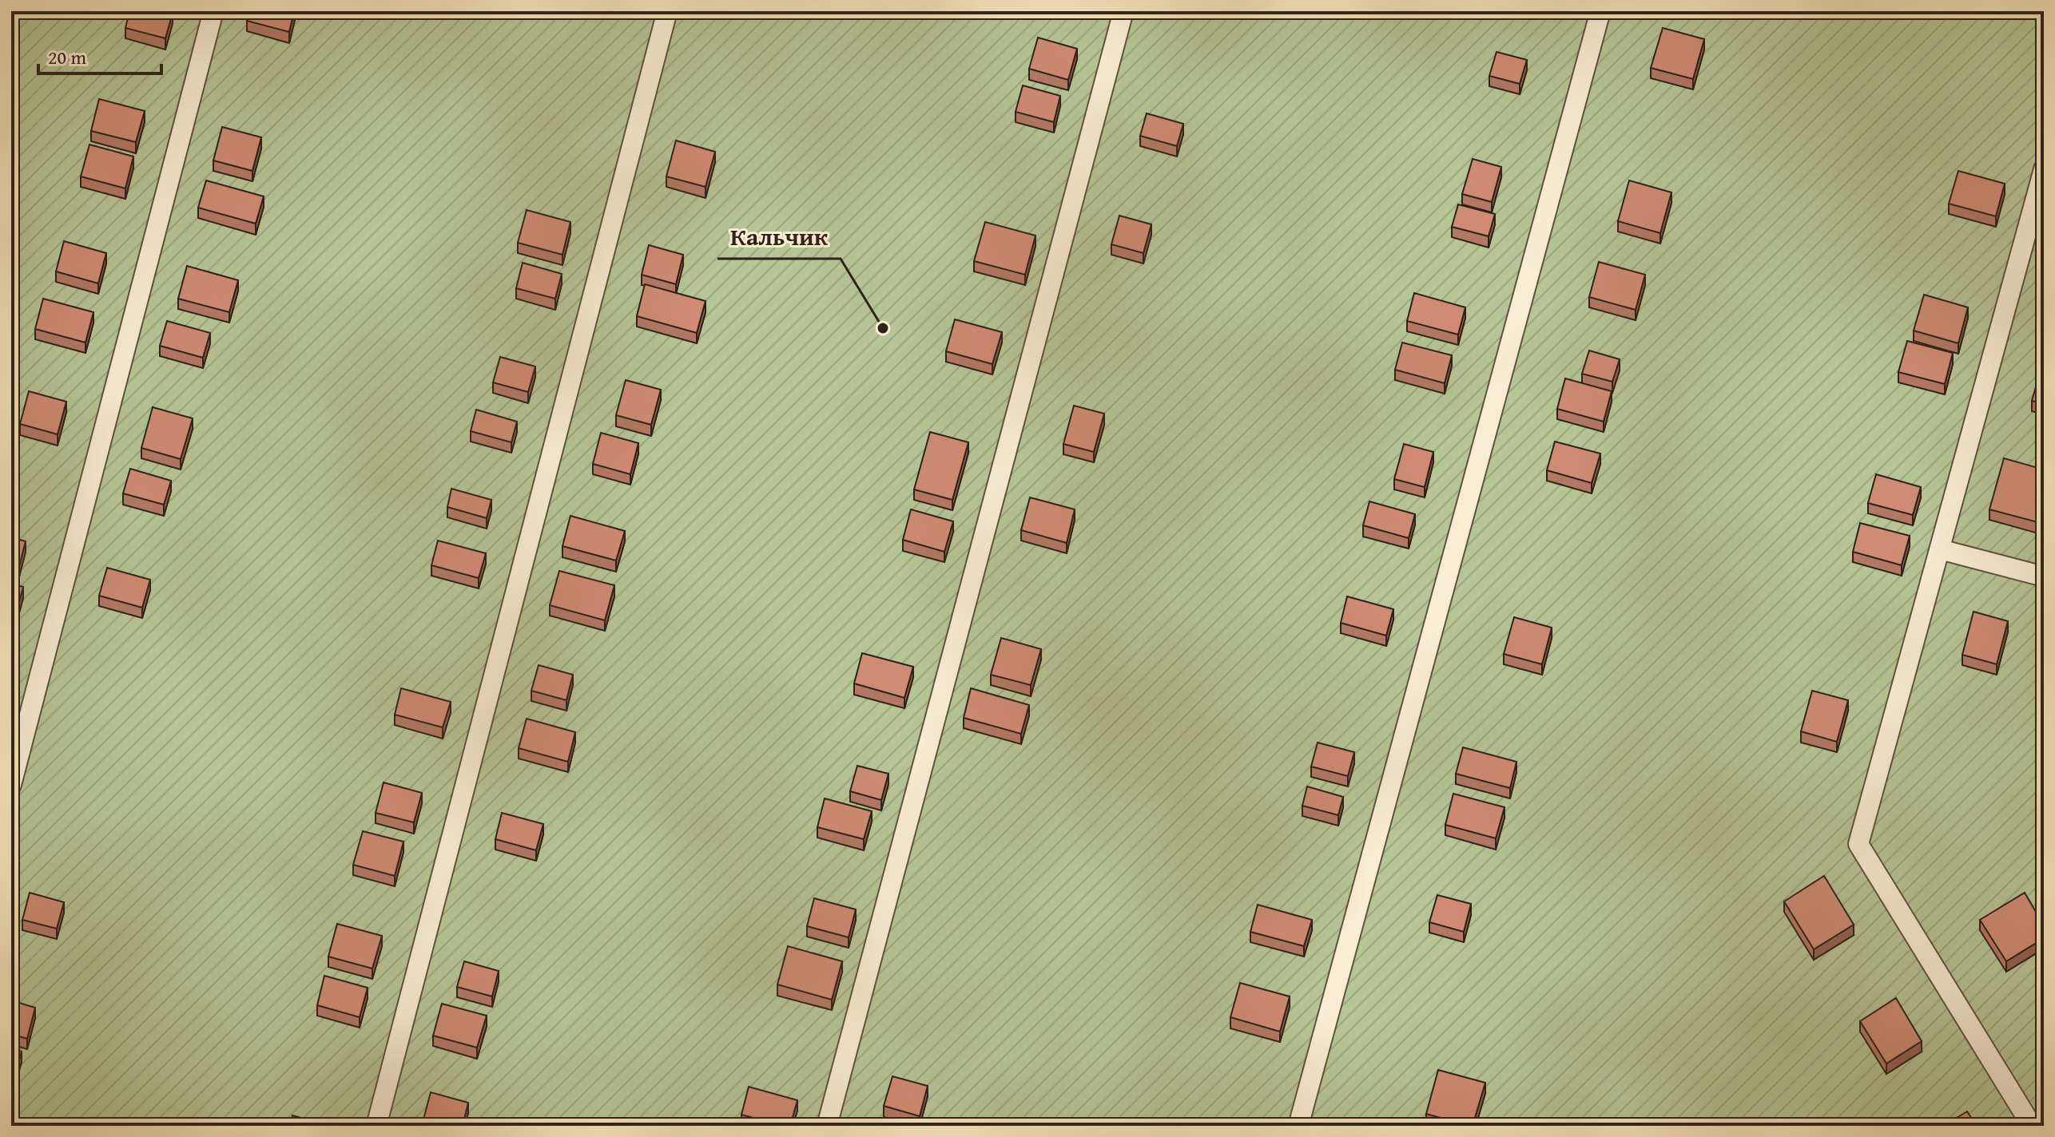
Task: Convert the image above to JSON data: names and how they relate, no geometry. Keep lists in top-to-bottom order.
{
  "places": ["Кальчик"],
  "scale_bar": "20 m"
}
